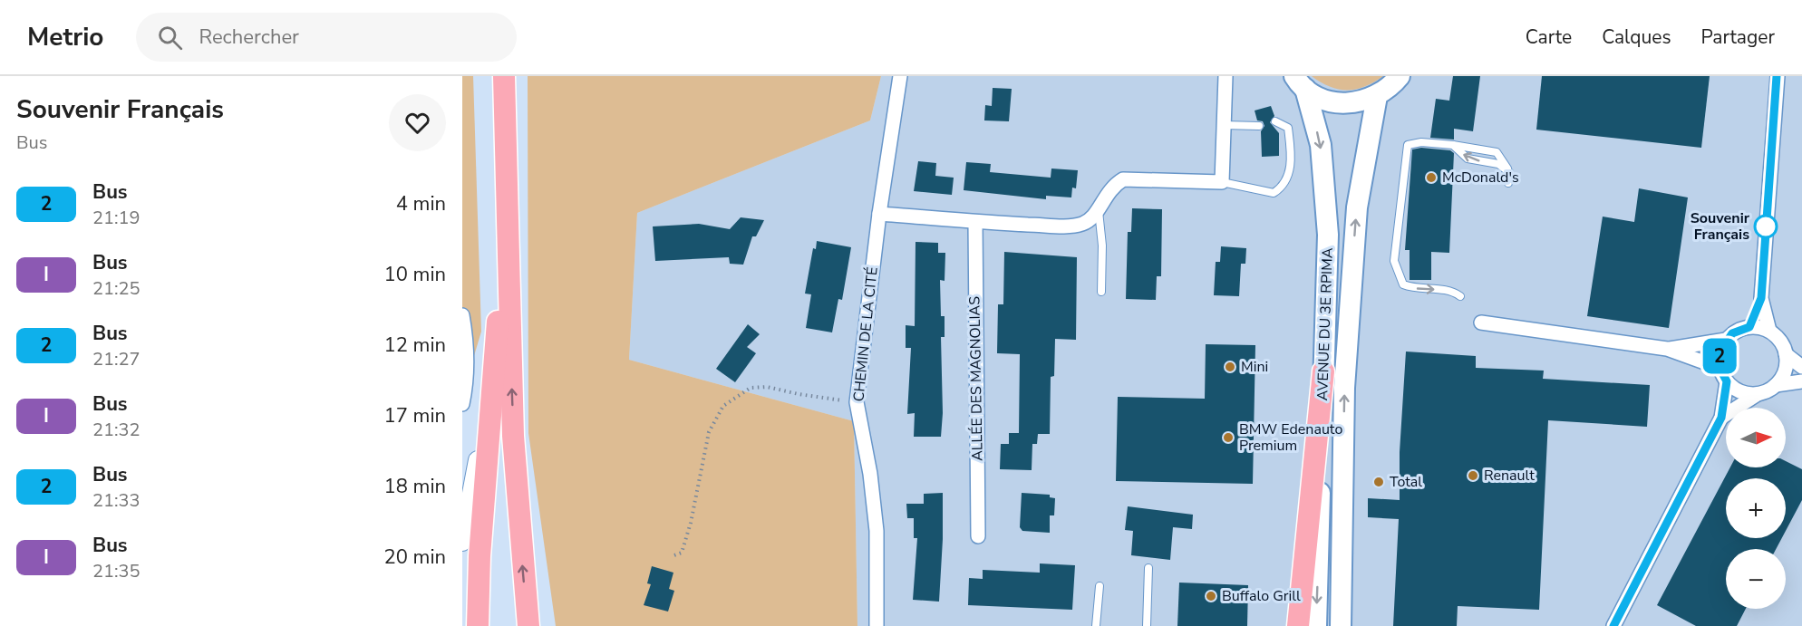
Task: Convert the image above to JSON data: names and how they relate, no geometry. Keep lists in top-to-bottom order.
{
  "streets": {
    "main road": ["AVENUE DU 3E RPIMA"],
    "street": ["CHEMIN DE LA CITÉ", "ALLÉE DES MAGNOLIAS"]
  },
  "places": [
    "McDonald's",
    "Souvenir Français",
    "Mini",
    "BMW Edenauto Premium",
    "Renault",
    "Total",
    "Buffalo Grill"
  ],
  "lines": ["bus line 2"],
  "north": "right",
  "page": {
    "header": "Metrio",
    "search": "Rechercher",
    "nav": ["Carte", "Calques", "Partager"],
    "heading": ["Souvenir Français", "Bus"],
    "on_map": "2",
    "list": [
      {
        "mark": "2",
        "name": "Bus",
        "note": "21:19",
        "value": "4 min"
      },
      {
        "mark": "I",
        "name": "Bus",
        "note": "21:25",
        "value": "10 min"
      },
      {
        "mark": "2",
        "name": "Bus",
        "note": "21:27",
        "value": "12 min"
      },
      {
        "mark": "I",
        "name": "Bus",
        "note": "21:32",
        "value": "17 min"
      },
      {
        "mark": "2",
        "name": "Bus",
        "note": "21:33",
        "value": "18 min"
      },
      {
        "mark": "I",
        "name": "Bus",
        "note": "21:35",
        "value": "20 min"
      }
    ],
    "map_buttons": ["+", "−"]
  }
}
